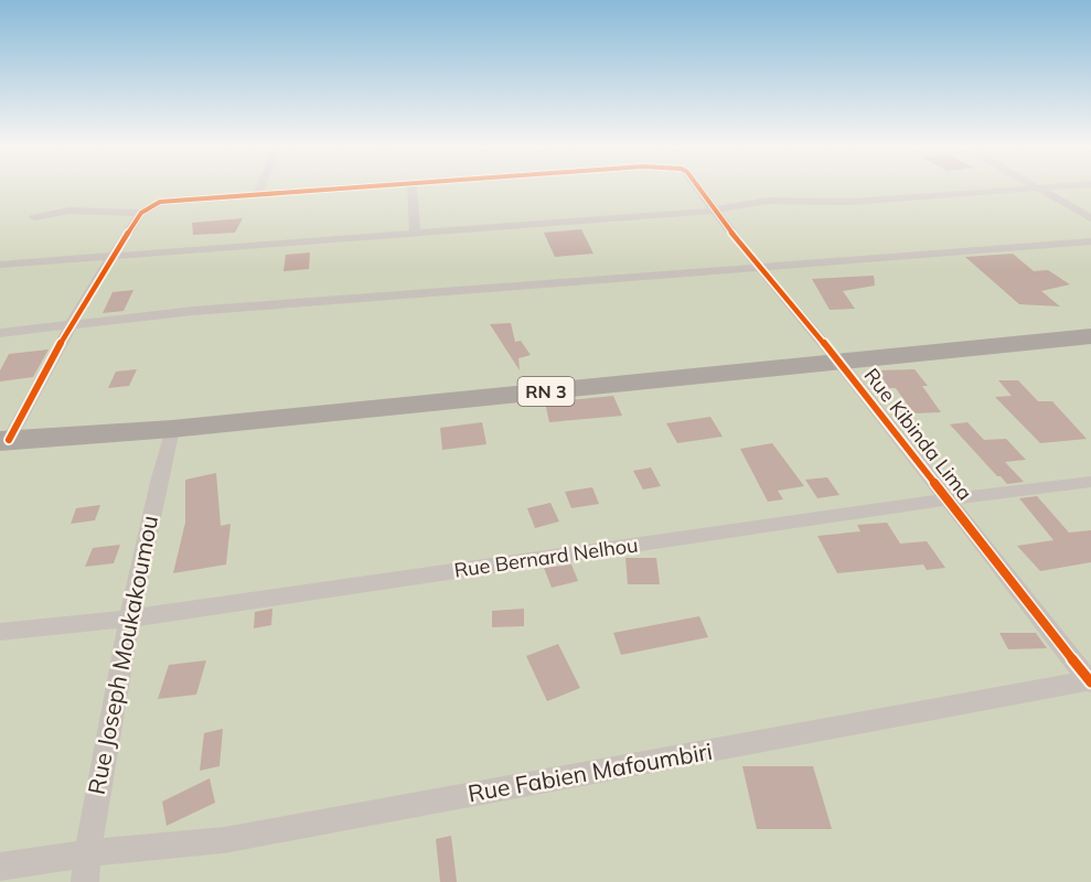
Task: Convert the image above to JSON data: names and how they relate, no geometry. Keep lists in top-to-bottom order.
{
  "streets": {
    "highway": ["RN 3"],
    "street": [
      "Rue Kibinda Lima",
      "Rue Bernard Nelhou",
      "Rue Joseph Moukakoumou",
      "Rue Fabien Mafoumbiri"
    ]
  },
  "crossings": [
    ["RN 3", "Rue Kibinda Lima"],
    ["RN 3", "Rue Joseph Moukakoumou"],
    ["Rue Kibinda Lima", "Rue Bernard Nelhou"],
    ["Rue Kibinda Lima", "Rue Fabien Mafoumbiri"],
    ["Rue Bernard Nelhou", "Rue Joseph Moukakoumou"],
    ["Rue Joseph Moukakoumou", "Rue Fabien Mafoumbiri"]
  ]
}
